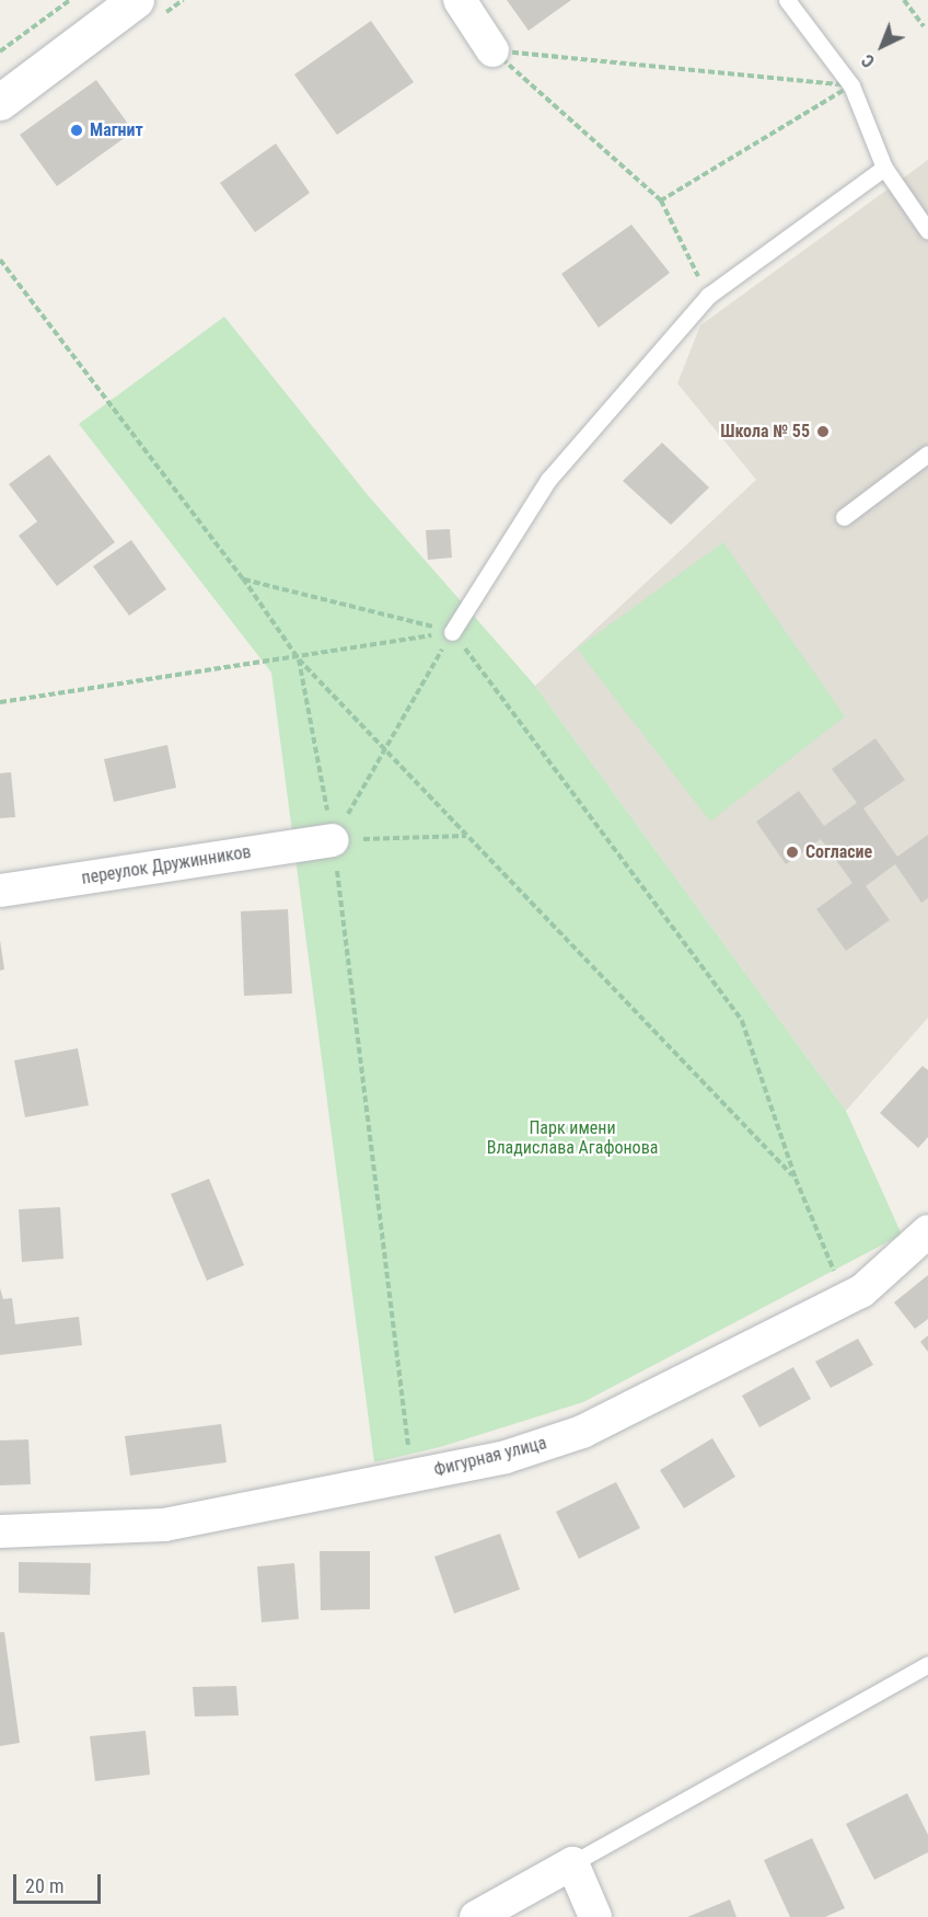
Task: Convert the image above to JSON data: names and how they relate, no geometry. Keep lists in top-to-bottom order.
{
  "streets": {
    "street": ["переулок Дружинников", "Фигурная улица"]
  },
  "parks": ["Парк имени Владислава Агафонова"],
  "places": ["Магнит", "Школа № 55", "Согласие"],
  "scale_bar": "20 m",
  "north": "bottom left"
}
